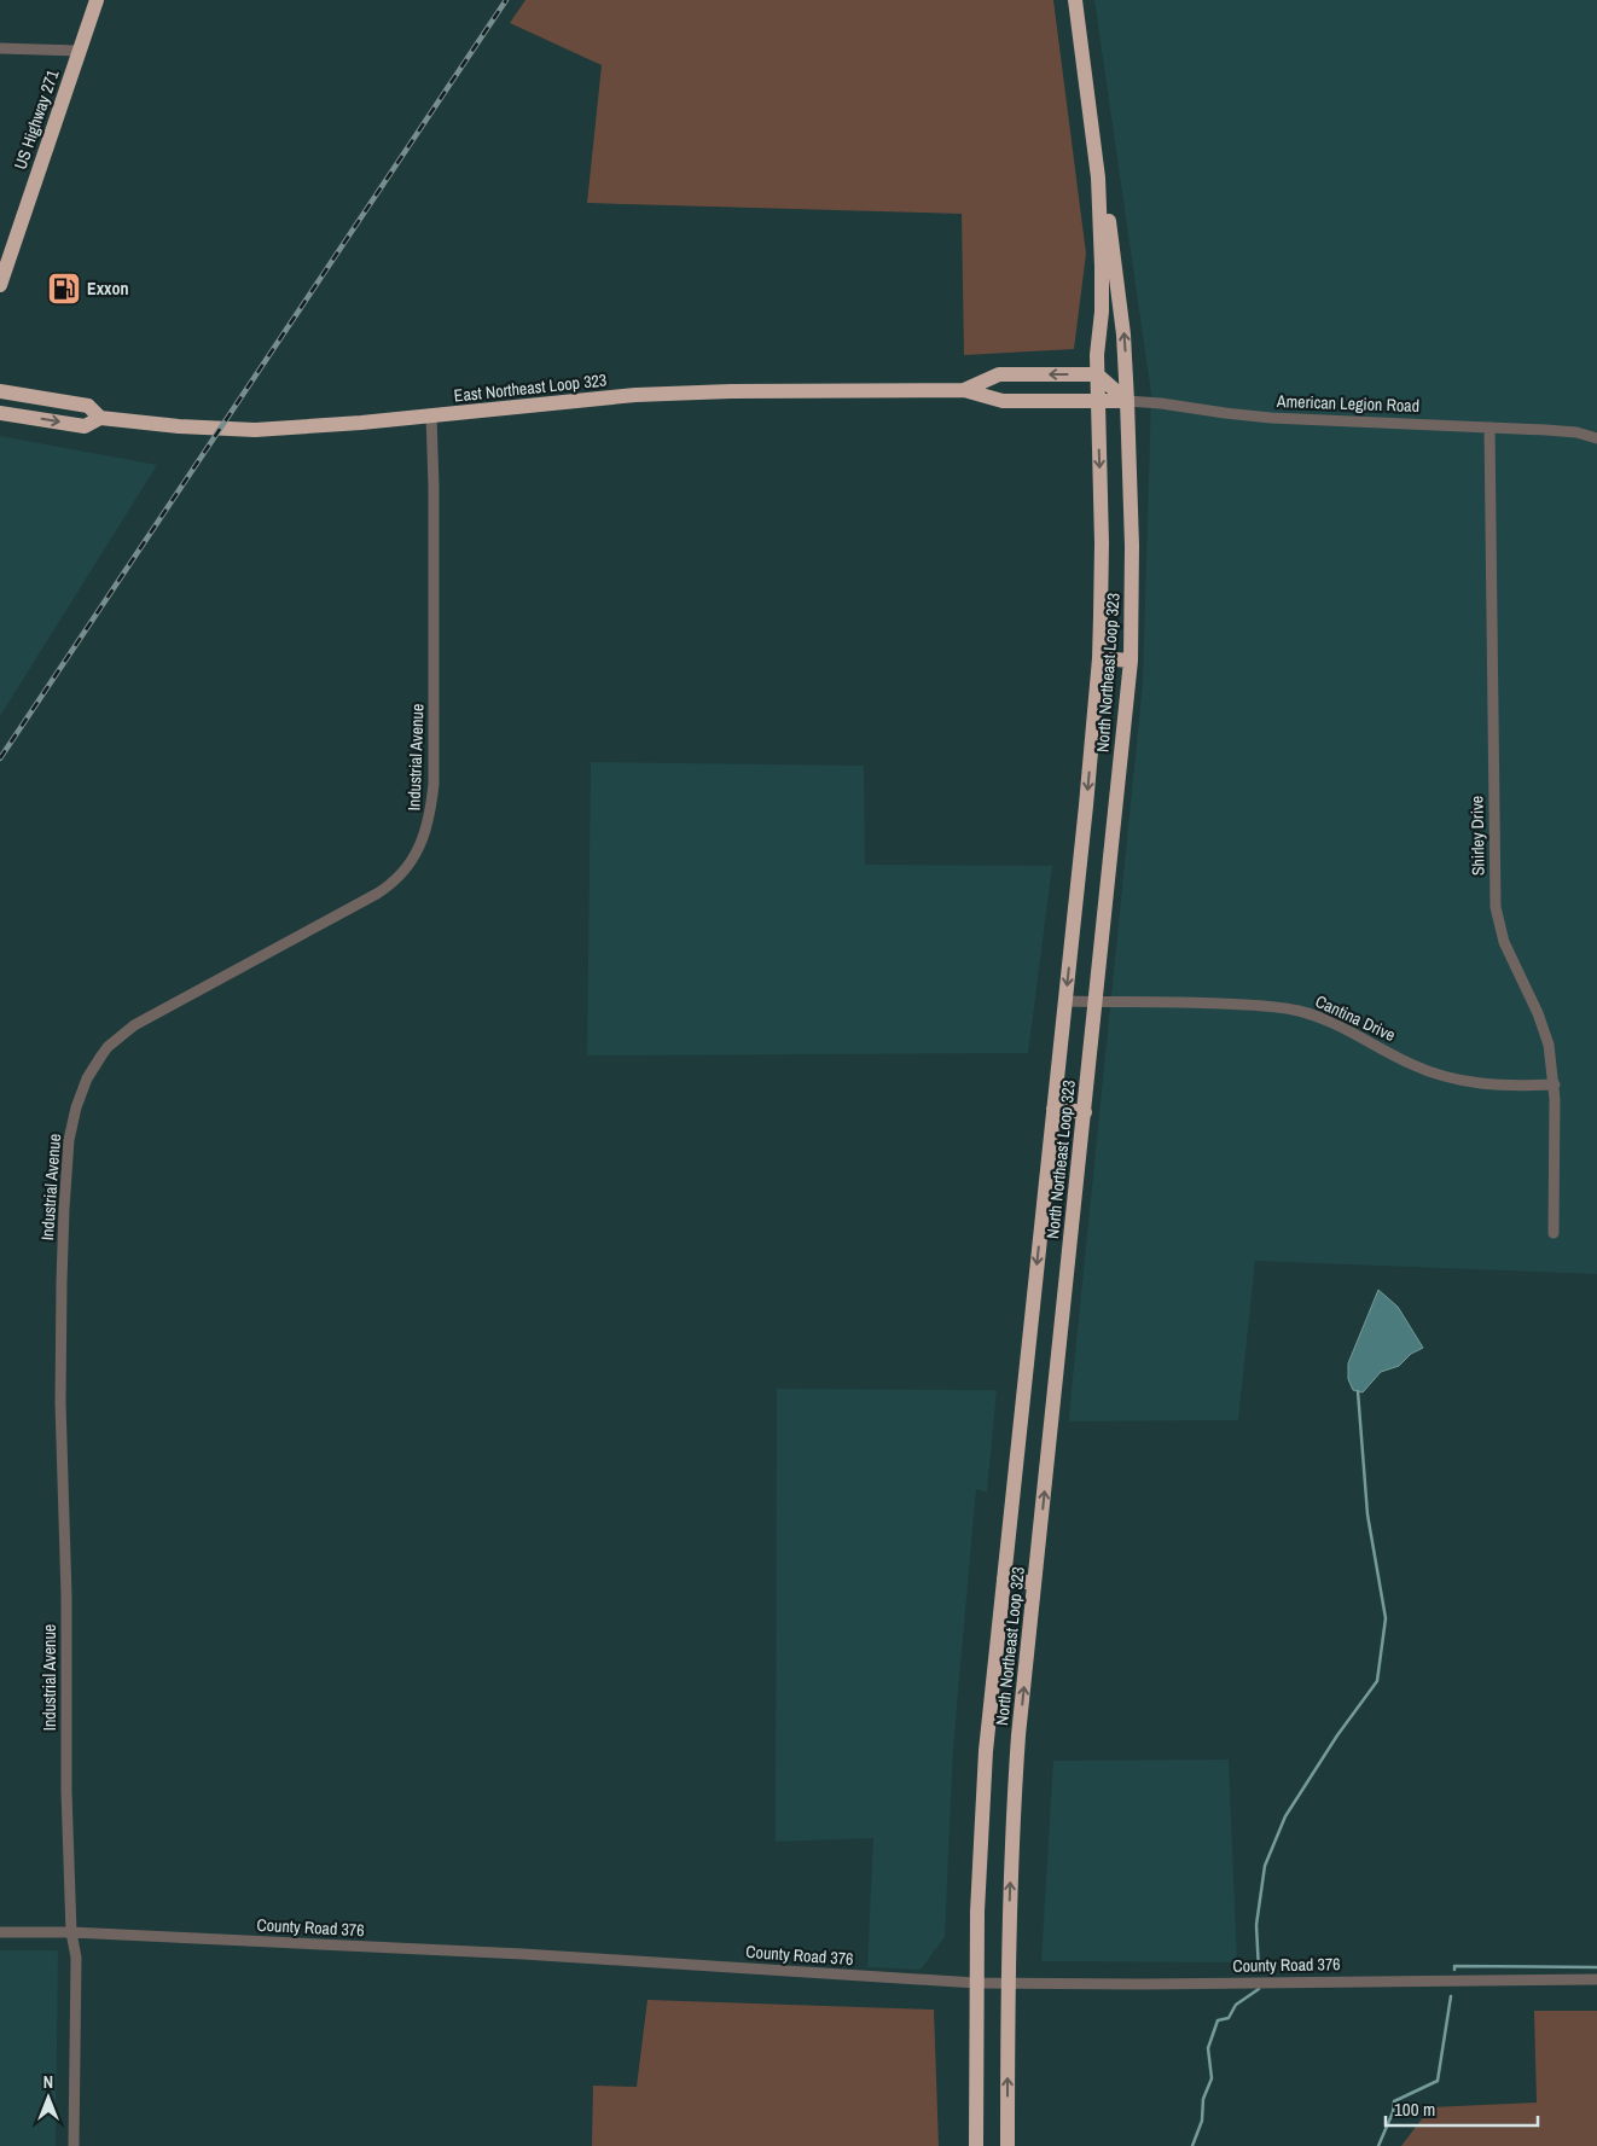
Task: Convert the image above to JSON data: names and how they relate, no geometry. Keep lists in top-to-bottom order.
{
  "streets": {
    "highway": [
      "US Highway 271",
      "East Northeast Loop 323",
      "American Legion Road",
      "North Northeast Loop 323"
    ],
    "street": [
      "Industrial Avenue",
      "Shirley Drive",
      "Cantina Drive",
      "County Road 376"
    ]
  },
  "crossings": [
    ["East Northeast Loop 323", "American Legion Road"],
    ["East Northeast Loop 323", "North Northeast Loop 323"],
    ["East Northeast Loop 323", "Industrial Avenue"],
    ["American Legion Road", "North Northeast Loop 323"],
    ["American Legion Road", "Shirley Drive"],
    ["North Northeast Loop 323", "Cantina Drive"],
    ["North Northeast Loop 323", "County Road 376"],
    ["Industrial Avenue", "County Road 376"],
    ["Shirley Drive", "Cantina Drive"]
  ],
  "places": {
    "fuel station": ["Exxon"]
  },
  "scale_bar": "100 m",
  "north": "top"
}
